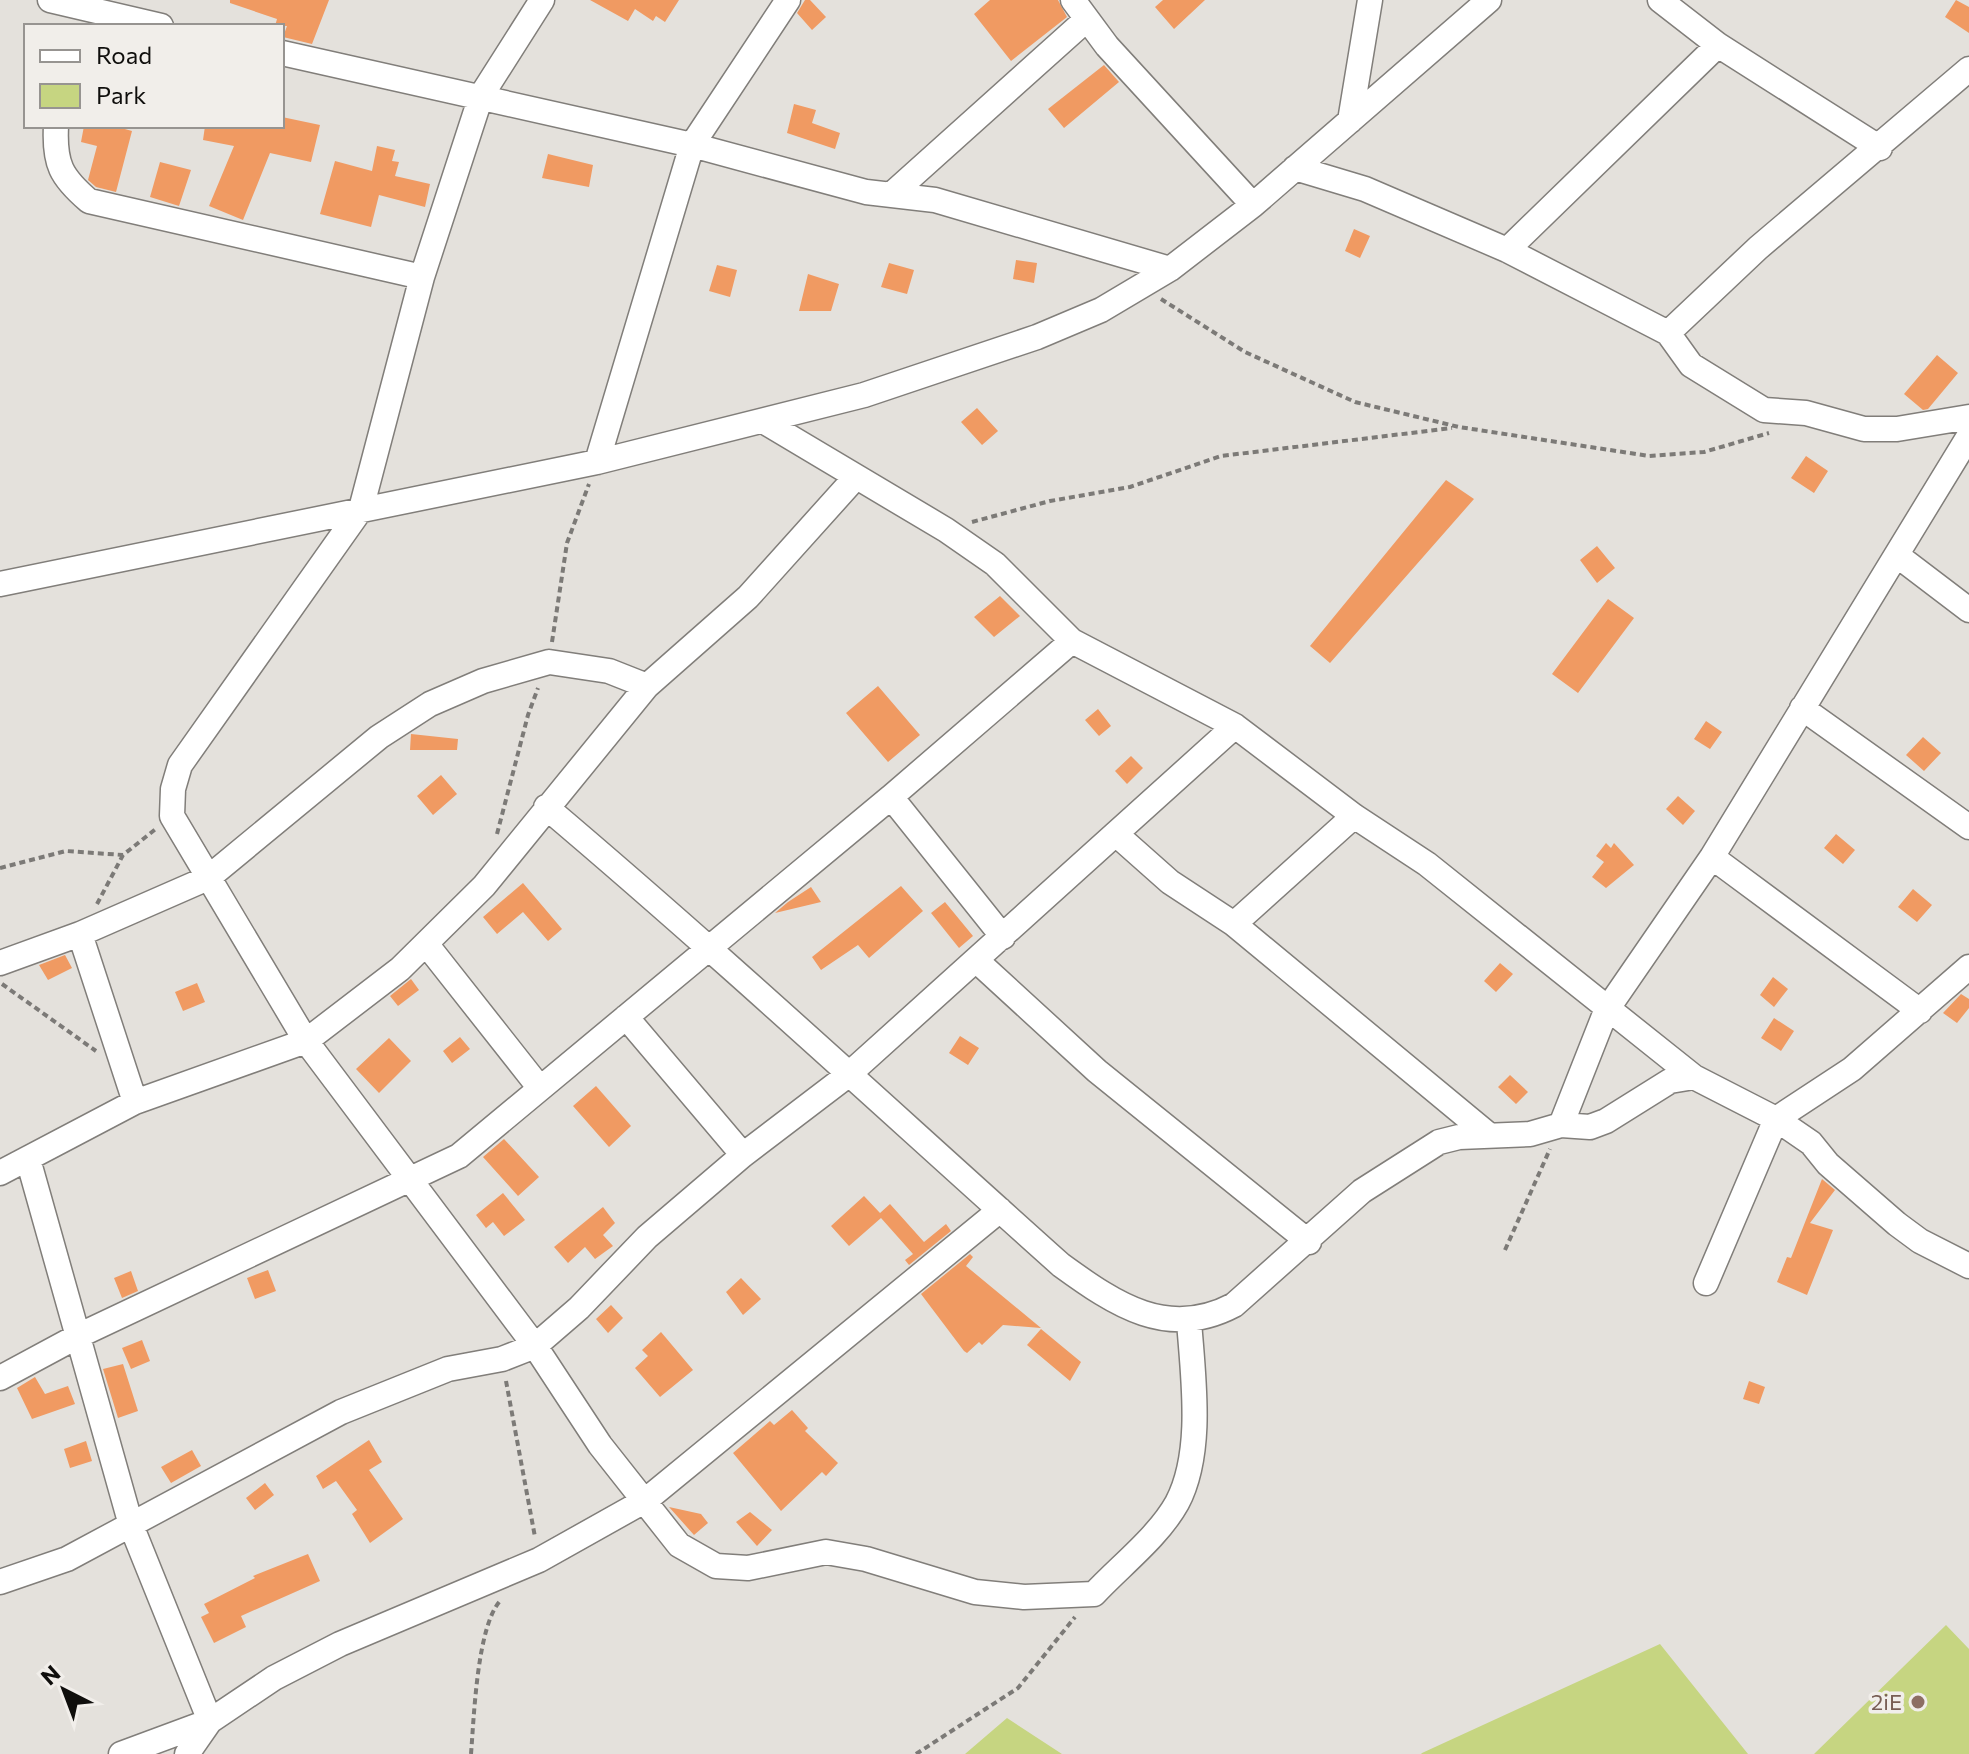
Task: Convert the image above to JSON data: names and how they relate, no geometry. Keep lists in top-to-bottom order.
{
  "places": ["2iE"],
  "legend": ["Road", "Park"],
  "north": "top left"
}
